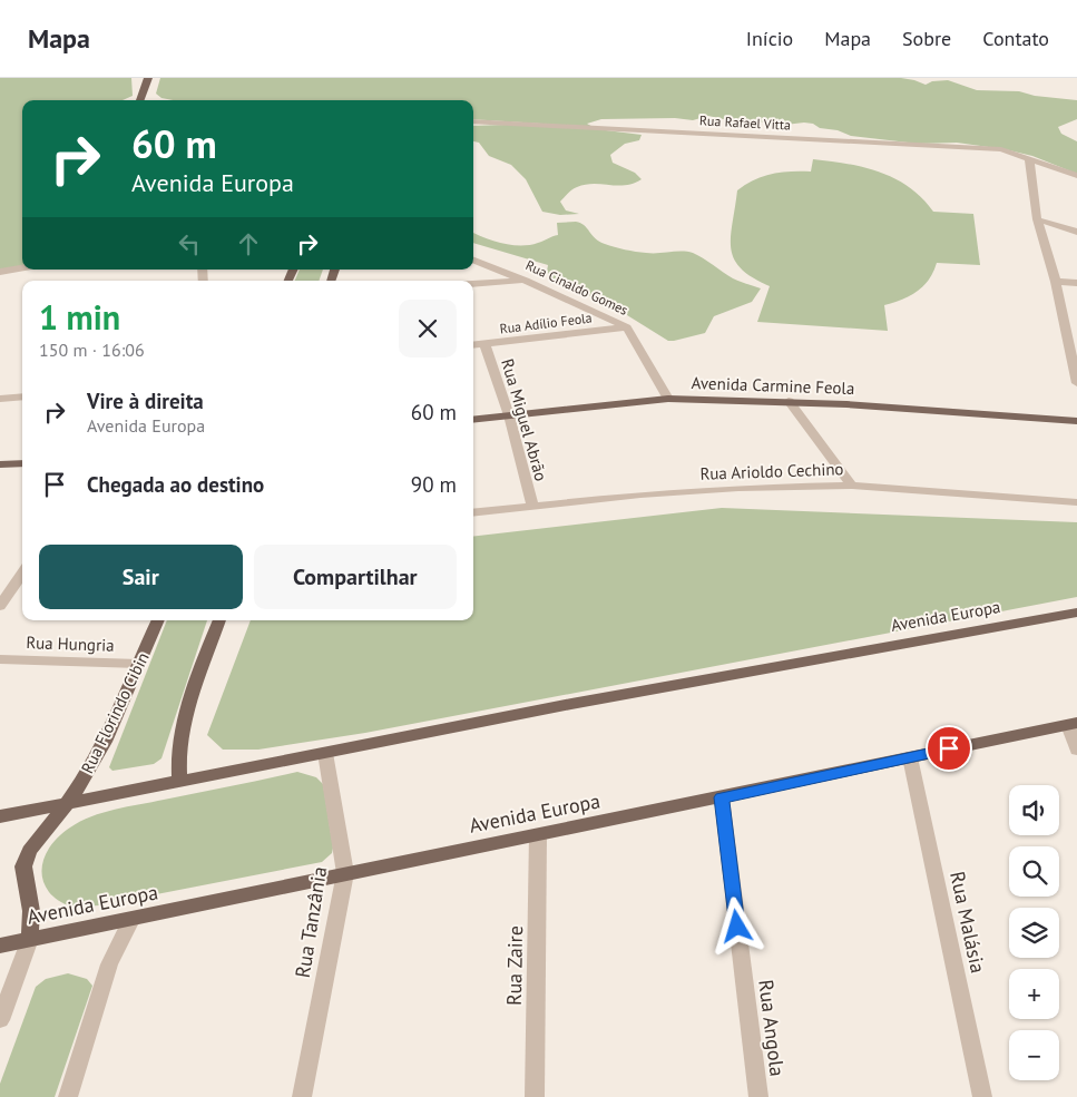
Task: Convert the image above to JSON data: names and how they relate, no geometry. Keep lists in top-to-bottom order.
{
  "streets": {
    "main road": ["Avenida Carmine Feola", "Avenida Europa", "Rua Florindo Cibin"],
    "street": [
      "Rua Rafael Vitta",
      "Rua Cinaldo Gomes",
      "Rua Adílio Feola",
      "Rua Miguel Abrão",
      "Rua Arioldo Cechino",
      "Rua Hungria",
      "Rua Tanzânia",
      "Rua Malásia",
      "Rua Zaire",
      "Rua Angola"
    ]
  },
  "crossings": [
    ["Rua Cinaldo Gomes", "Rua Adílio Feola"],
    ["Rua Cinaldo Gomes", "Avenida Carmine Feola"],
    ["Rua Adílio Feola", "Rua Miguel Abrão"],
    ["Avenida Carmine Feola", "Rua Miguel Abrão"],
    ["Rua Miguel Abrão", "Rua Arioldo Cechino"],
    ["Avenida Europa", "Rua Florindo Cibin"],
    ["Avenida Europa", "Rua Tanzânia"],
    ["Avenida Europa", "Rua Malásia"],
    ["Avenida Europa", "Rua Zaire"],
    ["Avenida Europa", "Rua Angola"],
    ["Rua Hungria", "Rua Florindo Cibin"]
  ],
  "page": {
    "header": "Mapa",
    "nav": [
      "Início",
      "Mapa",
      "Sobre",
      "Contato"
    ],
    "turn": ["60 m", "Avenida Europa"],
    "heading": ["1 min", "150 m · 16:06"],
    "list": [
      {
        "name": "Vire à direita",
        "note": "Avenida Europa",
        "value": "60 m"
      },
      {
        "name": "Chegada ao destino",
        "value": "90 m"
      }
    ],
    "buttons": ["Sair", "Compartilhar"],
    "map_buttons": ["+", "−"]
  }
}
